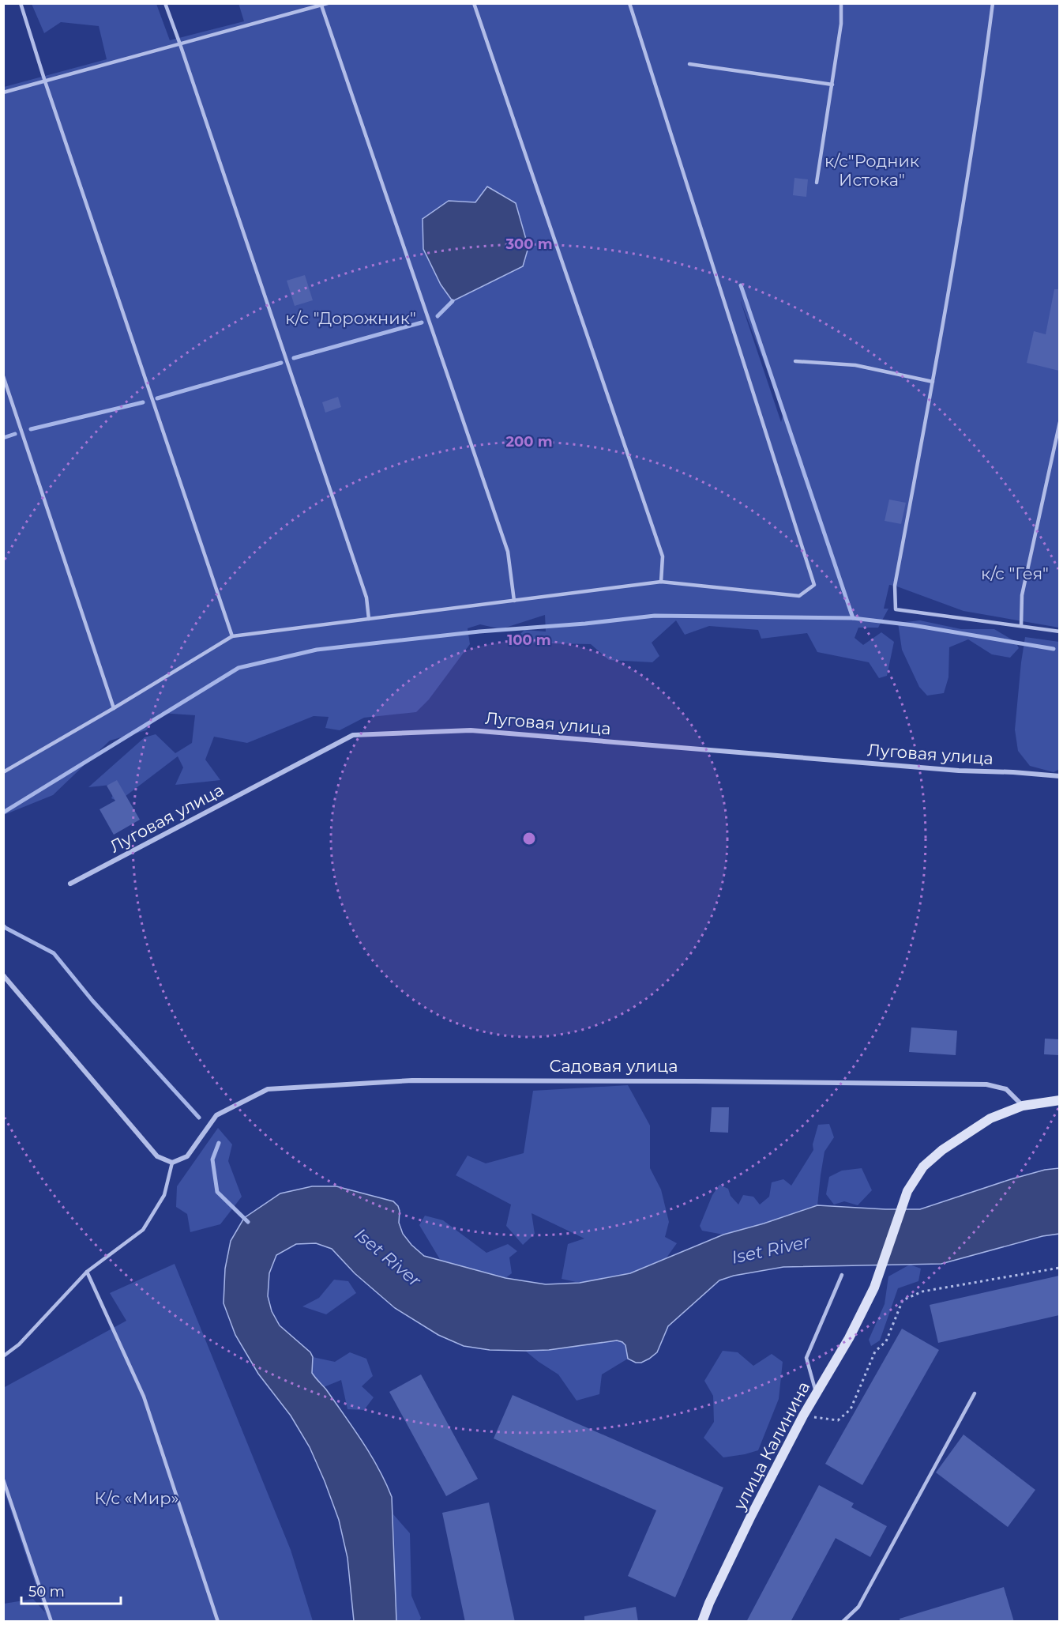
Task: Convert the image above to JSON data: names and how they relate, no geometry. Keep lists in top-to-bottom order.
{
  "streets": {
    "main road": ["улица Калинина"],
    "street": ["Луговая улица", "Садовая улица"]
  },
  "crossings": [
    ["Садовая улица", "улица Калинина"]
  ],
  "water": ["Iset River"],
  "parks": [
    "к/с\"Родник Истока\"",
    "к/с \"Дорожник\"",
    "к/с \"Гея\"",
    "К/с «Мир»"
  ],
  "scale_bar": "50 m",
  "rings": ["300 m", "200 m", "100 m"]
}
